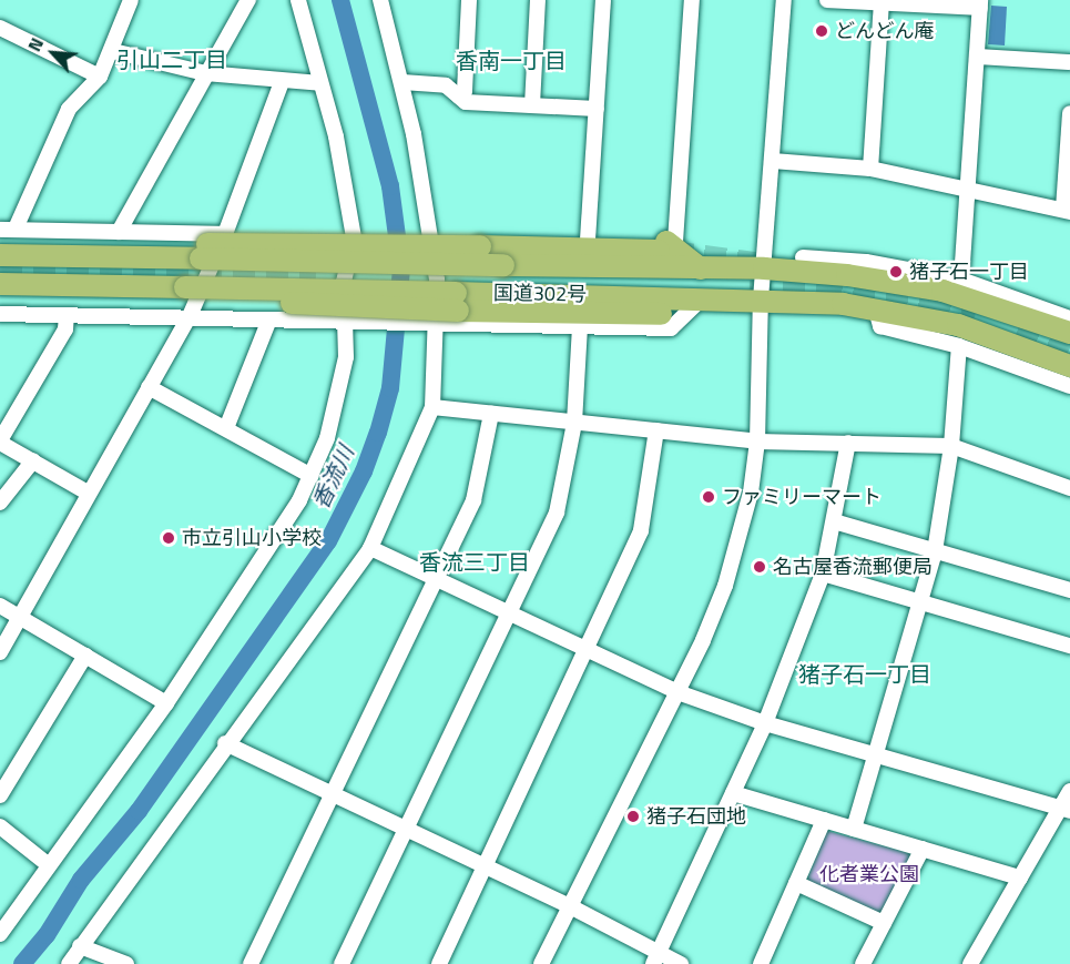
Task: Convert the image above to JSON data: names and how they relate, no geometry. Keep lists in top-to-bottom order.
{
  "streets": {
    "highway": ["国道302号"]
  },
  "districts": [
    "引山二丁目",
    "香南一丁目",
    "香流三丁目",
    "猪子石一丁目"
  ],
  "water": ["香流川"],
  "parks": ["化者業公園"],
  "places": [
    "どんどん庵",
    "猪子石一丁目",
    "ファミリーマート",
    "市立引山小学校",
    "名古屋香流郵便局",
    "猪子石団地"
  ],
  "north": "top left"
}
